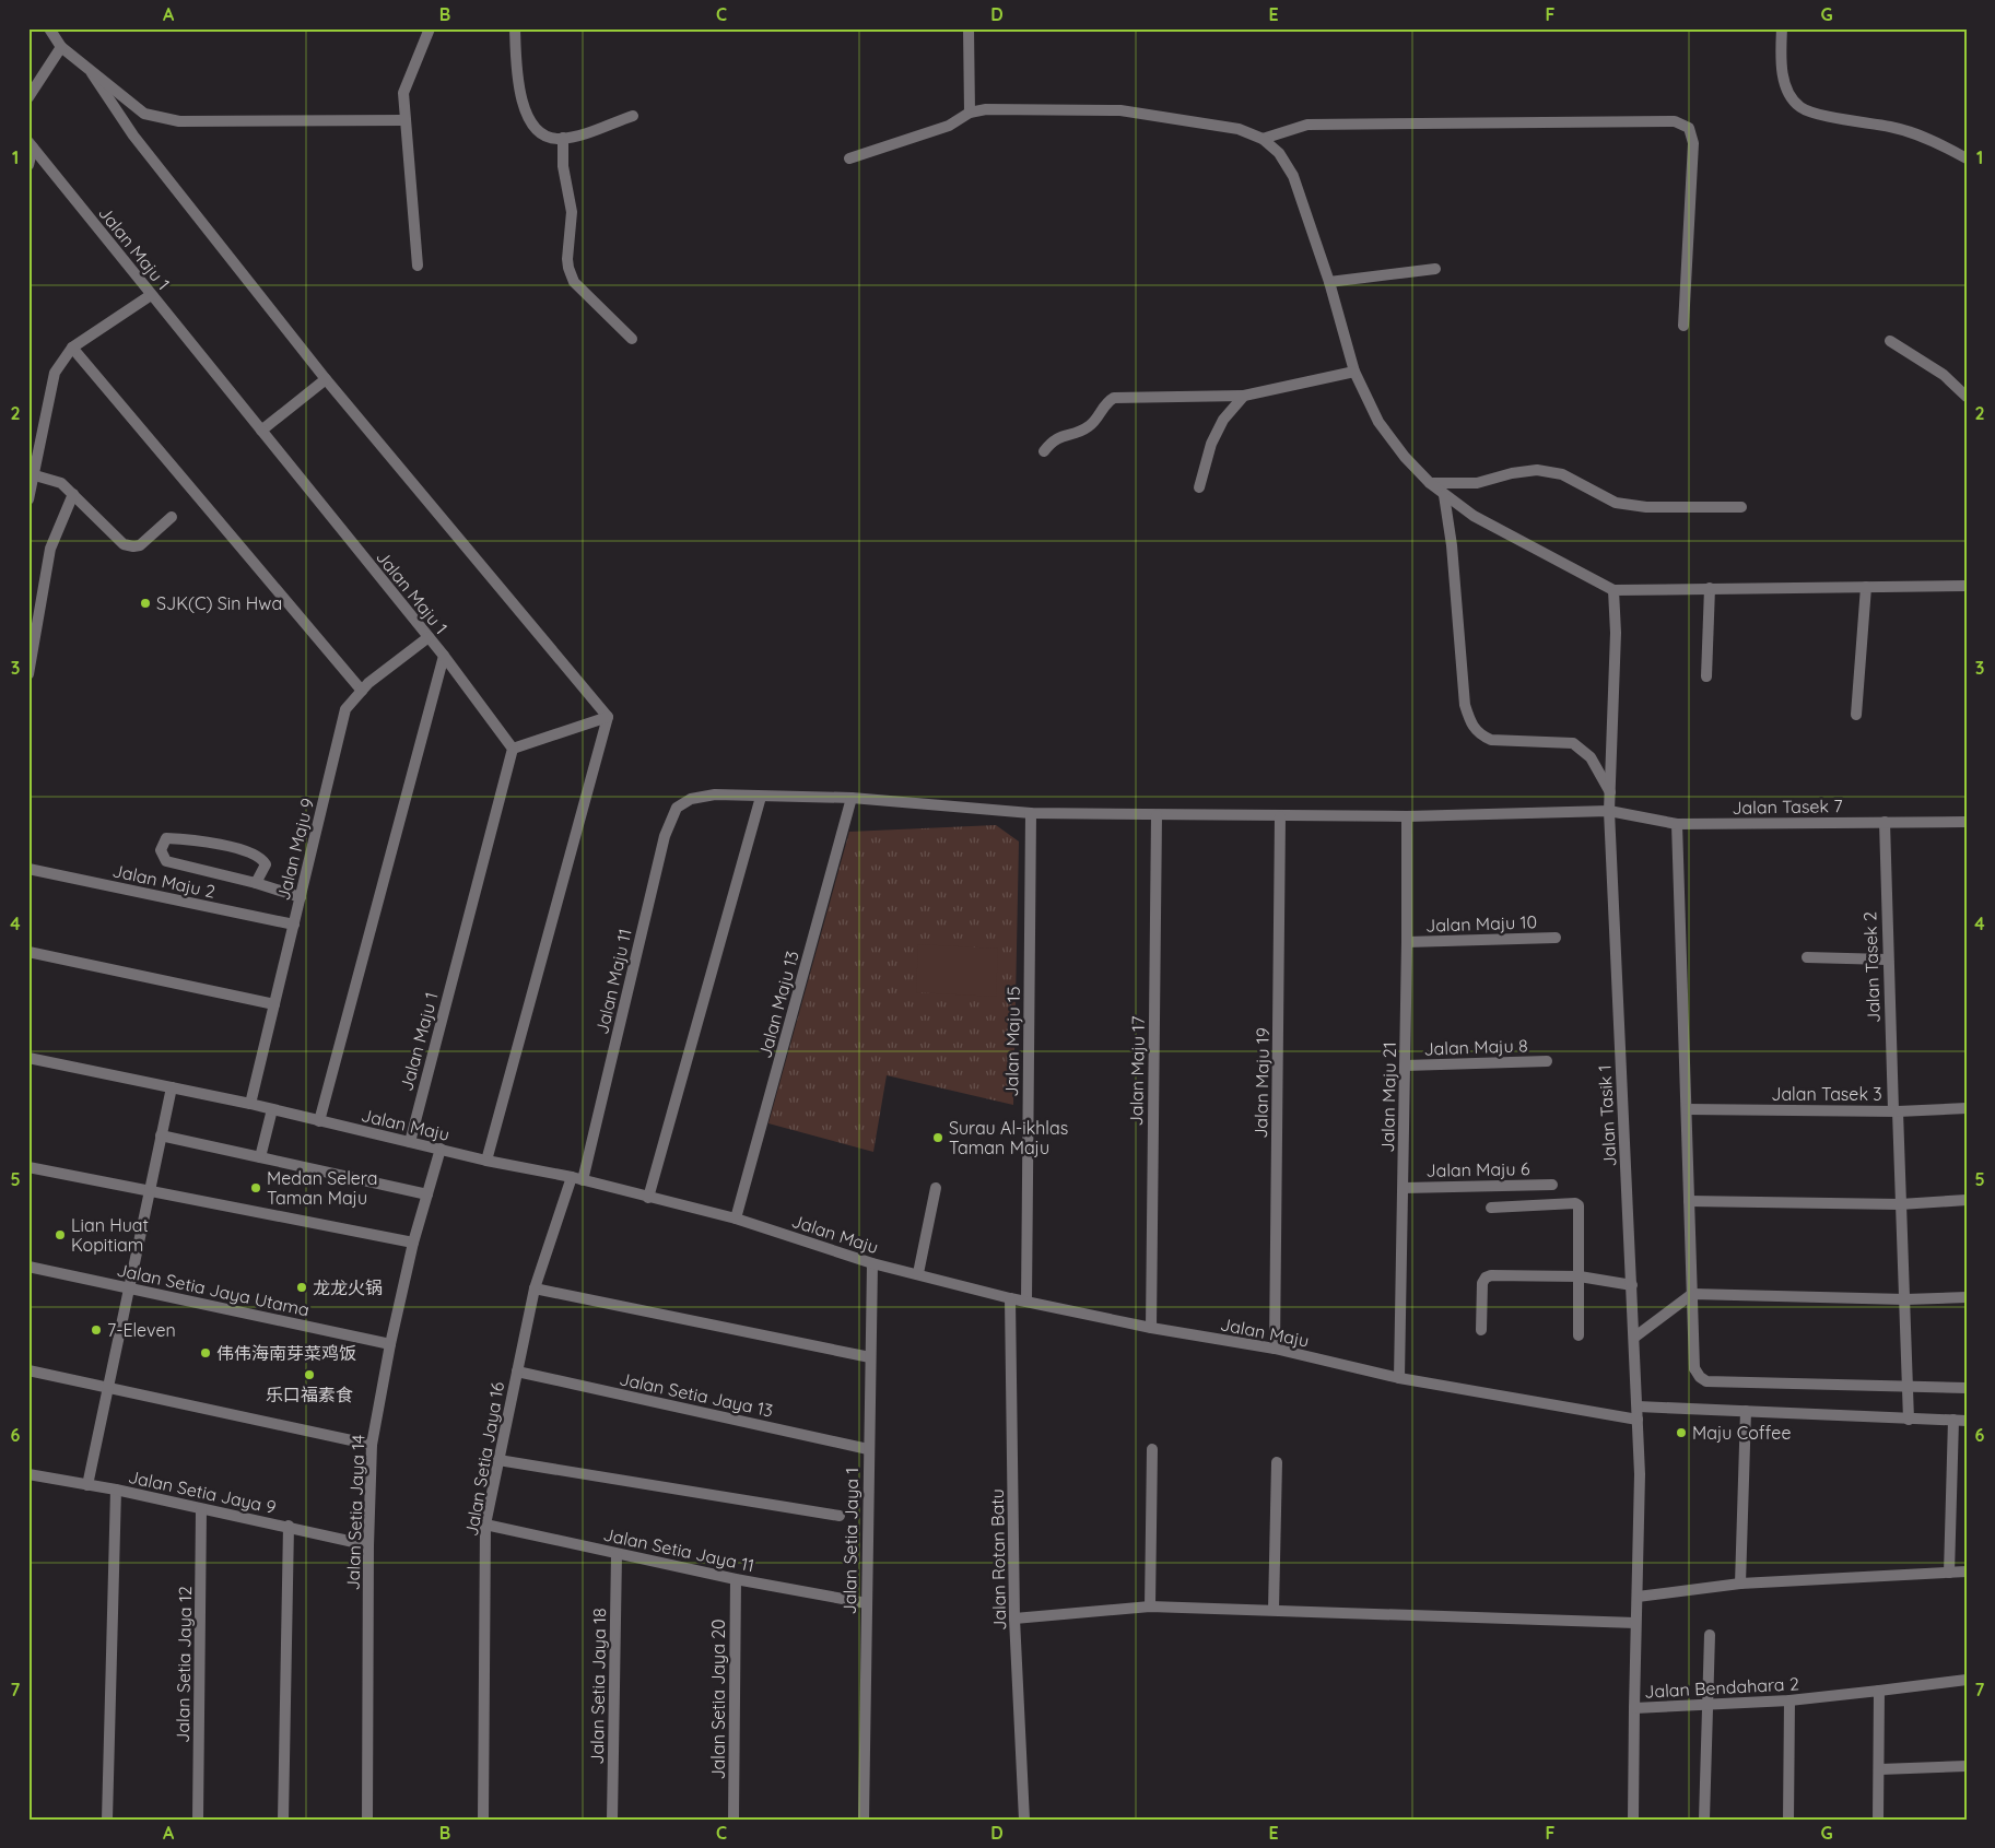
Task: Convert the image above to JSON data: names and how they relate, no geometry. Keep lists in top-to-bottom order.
{
  "streets": {
    "street": [
      "Jalan Maju 1",
      "Jalan Tasek 7",
      "Jalan Maju 9",
      "Jalan Maju 2",
      "Jalan Maju 10",
      "Jalan Tasek 2",
      "Jalan Maju 11",
      "Jalan Maju 13",
      "Jalan Maju 15",
      "Jalan Maju 8",
      "Jalan Maju 17",
      "Jalan Maju 19",
      "Jalan Tasek 3",
      "Jalan Maju 21",
      "Jalan Tasik 1",
      "Jalan Maju",
      "Jalan Maju 6",
      "Jalan Setia Jaya Utama",
      "Jalan Setia Jaya 13",
      "Jalan Setia Jaya 16",
      "Jalan Setia Jaya 9",
      "Jalan Setia Jaya 14",
      "Jalan Setia Jaya 1",
      "Jalan Setia Jaya 11",
      "Jalan Rotan Batu",
      "Jalan Setia Jaya 12",
      "Jalan Setia Jaya 18",
      "Jalan Bendahara 2",
      "Jalan Setia Jaya 20"
    ]
  },
  "crossings": [
    ["Jalan Maju 1", "Jalan Maju 9"],
    ["Jalan Maju 1", "Jalan Maju"],
    ["Jalan Tasek 7", "Jalan Tasek 2"],
    ["Jalan Tasek 7", "Jalan Maju 11"],
    ["Jalan Tasek 7", "Jalan Maju 13"],
    ["Jalan Tasek 7", "Jalan Maju 15"],
    ["Jalan Tasek 7", "Jalan Maju 17"],
    ["Jalan Tasek 7", "Jalan Maju 19"],
    ["Jalan Tasek 7", "Jalan Maju 21"],
    ["Jalan Tasek 7", "Jalan Tasik 1"],
    ["Jalan Maju 9", "Jalan Maju 2"],
    ["Jalan Maju 9", "Jalan Maju"],
    ["Jalan Maju 10", "Jalan Maju 21"],
    ["Jalan Tasek 2", "Jalan Tasek 3"],
    ["Jalan Maju 11", "Jalan Maju"],
    ["Jalan Maju 11", "Jalan Setia Jaya 16"],
    ["Jalan Maju 13", "Jalan Maju"],
    ["Jalan Maju 15", "Jalan Maju"],
    ["Jalan Maju 8", "Jalan Maju 21"],
    ["Jalan Maju 17", "Jalan Maju"],
    ["Jalan Maju 19", "Jalan Maju"],
    ["Jalan Maju 21", "Jalan Maju"],
    ["Jalan Maju 21", "Jalan Maju 6"],
    ["Jalan Tasik 1", "Jalan Maju"],
    ["Jalan Tasik 1", "Jalan Bendahara 2"],
    ["Jalan Maju", "Jalan Setia Jaya 16"],
    ["Jalan Maju", "Jalan Setia Jaya 14"],
    ["Jalan Maju", "Jalan Setia Jaya 1"],
    ["Jalan Maju", "Jalan Rotan Batu"],
    ["Jalan Maju", "Jalan Bendahara 2"],
    ["Jalan Setia Jaya Utama", "Jalan Setia Jaya 14"],
    ["Jalan Setia Jaya 13", "Jalan Setia Jaya 16"],
    ["Jalan Setia Jaya 13", "Jalan Setia Jaya 1"],
    ["Jalan Setia Jaya 16", "Jalan Setia Jaya 11"],
    ["Jalan Setia Jaya 9", "Jalan Setia Jaya 14"],
    ["Jalan Setia Jaya 9", "Jalan Setia Jaya 12"],
    ["Jalan Setia Jaya 1", "Jalan Setia Jaya 11"],
    ["Jalan Setia Jaya 11", "Jalan Setia Jaya 18"],
    ["Jalan Setia Jaya 11", "Jalan Setia Jaya 20"]
  ],
  "places": [
    "SJK(C) Sin Hwa",
    "Surau Al-ikhlas Taman Maju",
    "Medan Selera Taman Maju",
    "Lian Huat Kopitiam",
    "龙龙火锅",
    "7-Eleven",
    "伟伟海南芽菜鸡饭",
    "乐口福素食",
    "Maju Coffee"
  ],
  "grid": {
    "columns": [
      "A",
      "B",
      "C",
      "D",
      "E",
      "F",
      "G"
    ],
    "rows": [
      "1",
      "2",
      "3",
      "4",
      "5",
      "6",
      "7"
    ]
  }
}
